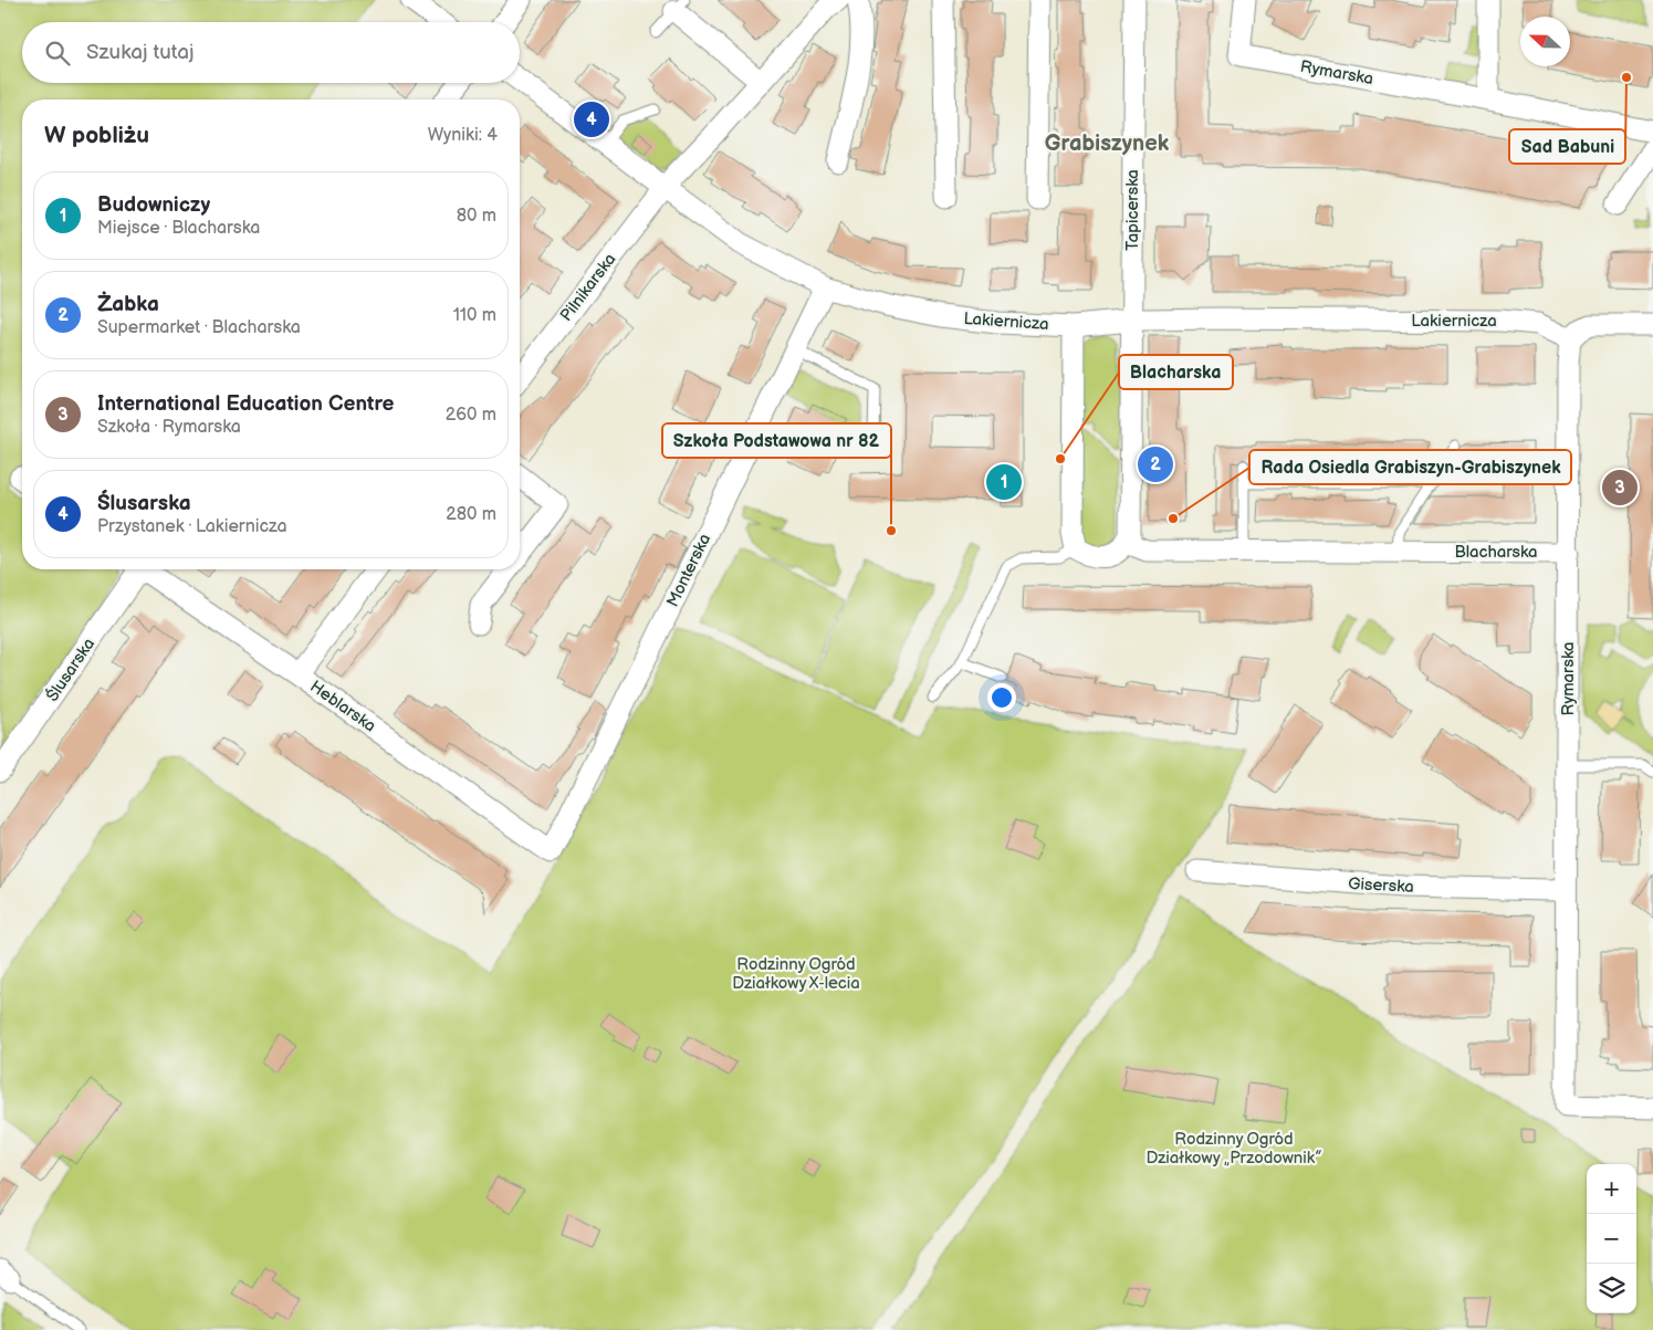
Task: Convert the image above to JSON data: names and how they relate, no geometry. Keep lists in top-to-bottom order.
{
  "streets": {
    "street": [
      "Rymarska",
      "Tapicerska",
      "Pilnikarska",
      "Lakiernicza",
      "Blacharska",
      "Monterska",
      "Ślusarska",
      "Heblarska",
      "Giserska"
    ]
  },
  "crossings": [
    ["Rymarska", "Lakiernicza"],
    ["Rymarska", "Blacharska"],
    ["Rymarska", "Giserska"],
    ["Tapicerska", "Lakiernicza"],
    ["Pilnikarska", "Lakiernicza"],
    ["Lakiernicza", "Monterska"],
    ["Monterska", "Heblarska"]
  ],
  "districts": ["Grabiszynek"],
  "parks": ["Rodzinny Ogród Działkowy X-lecia", "Rodzinny Ogród Działkowy „Przodownik”"],
  "places": [
    "Sad Babuni",
    "Blacharska",
    "Rada Osiedla Grabiszyn-Grabiszynek",
    "Szkoła Podstawowa nr 82"
  ],
  "north": "left",
  "page": {
    "search": "Szukaj tutaj",
    "pins": [
      "4",
      "2",
      "1",
      "3"
    ],
    "heading": ["W pobliżu", "Wyniki: 4"],
    "list": [
      {
        "mark": "1",
        "name": "Budowniczy",
        "note": "Miejsce · Blacharska",
        "value": "80 m"
      },
      {
        "mark": "2",
        "name": "Żabka",
        "note": "Supermarket · Blacharska",
        "value": "110 m"
      },
      {
        "mark": "3",
        "name": "International Education Centre",
        "note": "Szkoła · Rymarska",
        "value": "260 m"
      },
      {
        "mark": "4",
        "name": "Ślusarska",
        "note": "Przystanek · Lakiernicza",
        "value": "280 m"
      }
    ],
    "map_buttons": ["+", "−"]
  }
}
